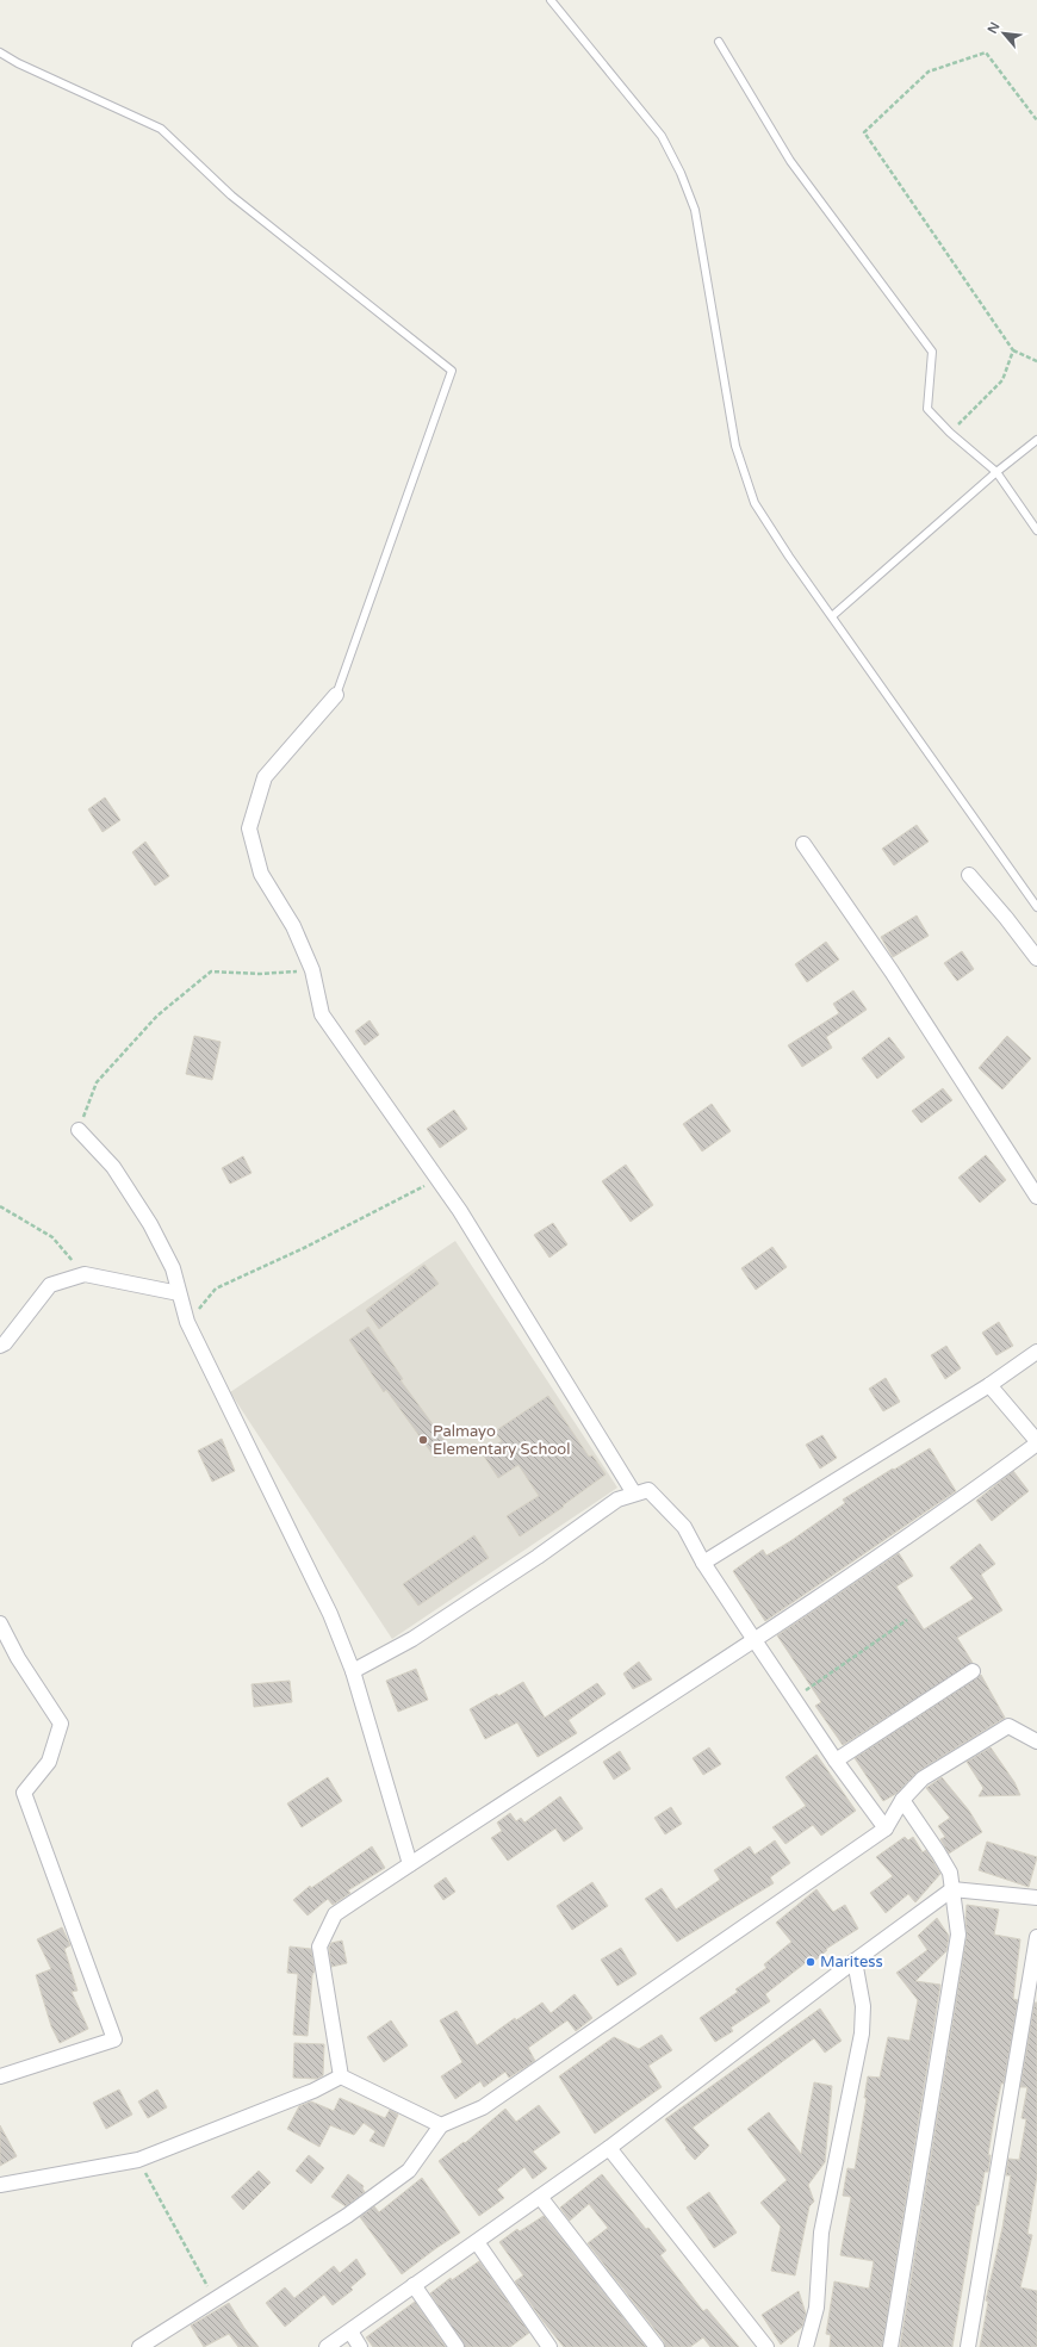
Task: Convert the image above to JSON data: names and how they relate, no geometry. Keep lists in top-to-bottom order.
{
  "places": ["Palmayo Elementary School", "Maritess"],
  "north": "top left"
}
